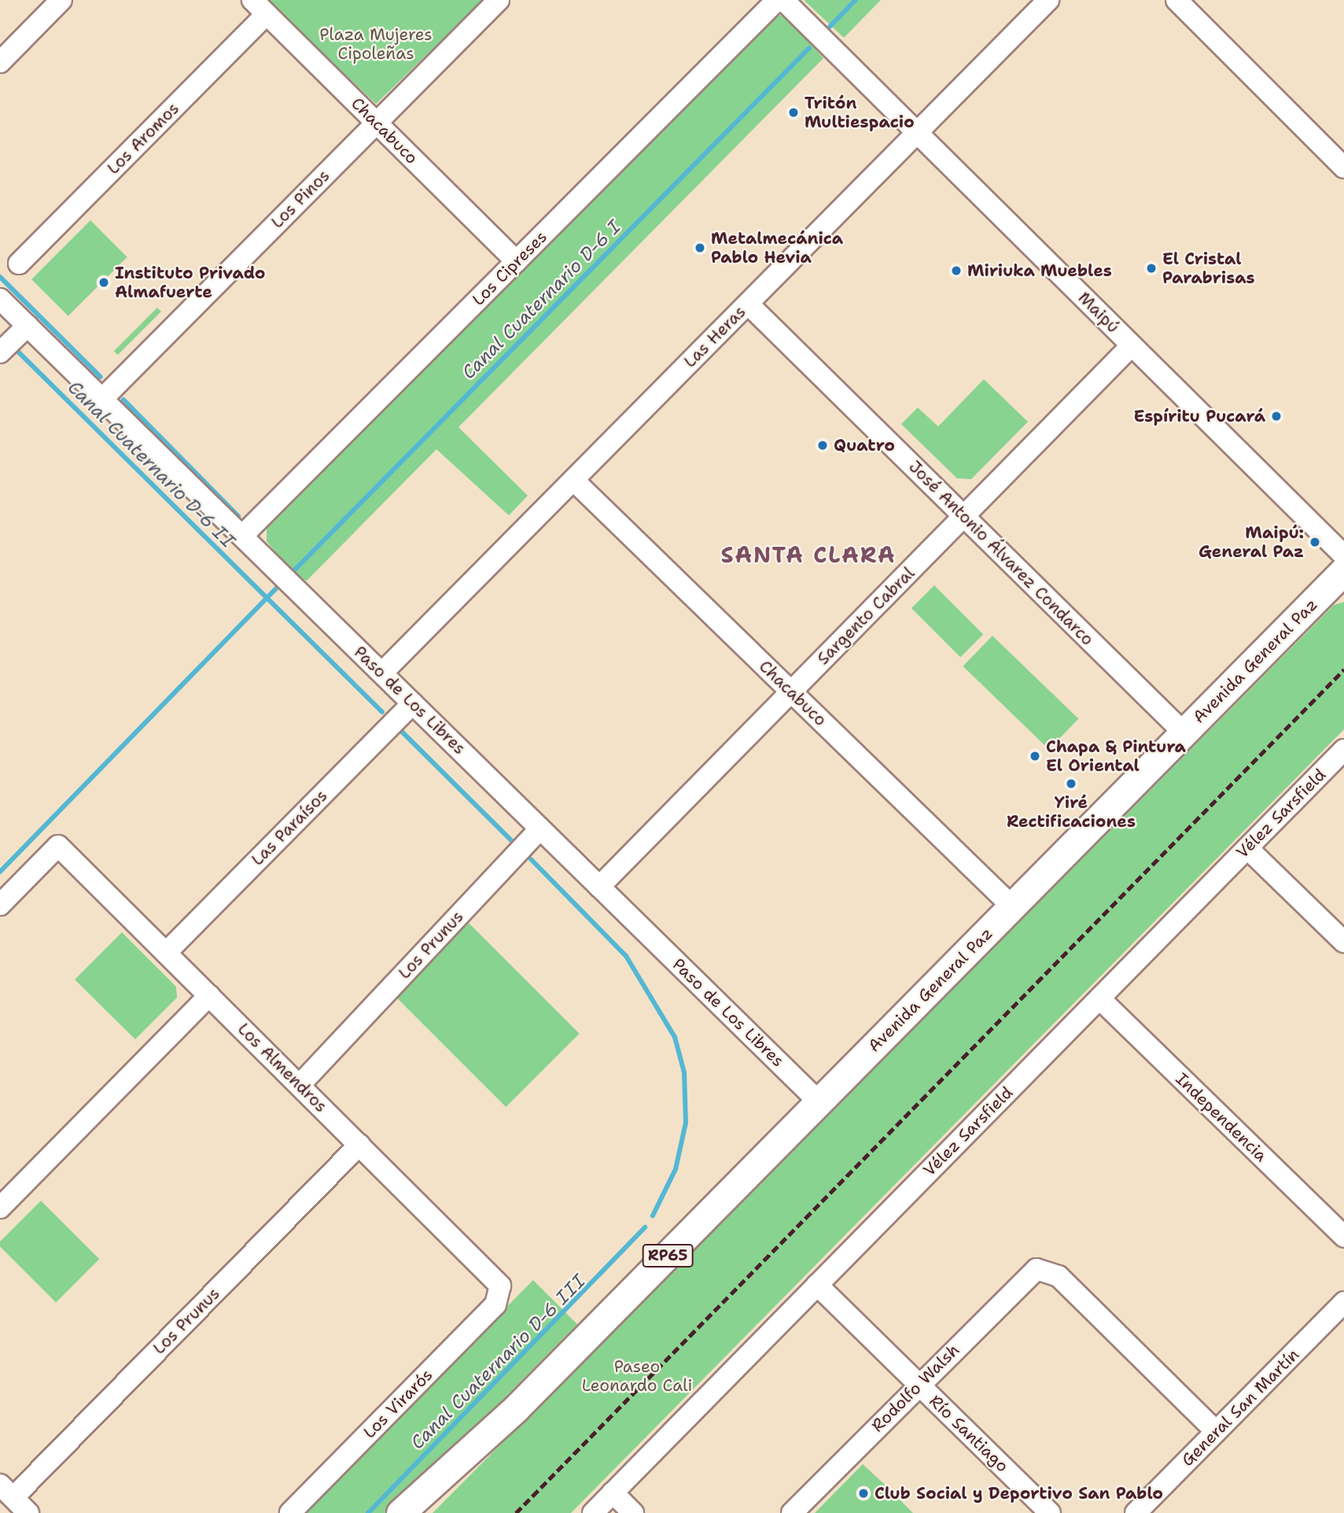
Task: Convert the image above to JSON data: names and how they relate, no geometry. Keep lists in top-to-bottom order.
{
  "streets": {
    "main road": ["Avenida General Paz", "RP65"],
    "street": [
      "Chacabuco",
      "Los Aromos",
      "Los Pinos",
      "Los Cipreses",
      "Maipú",
      "Las Heras",
      "José Antonio Álvarez Condarco",
      "Sargento Cabral",
      "Paso de Los Libres",
      "Vélez Sarsfield",
      "Las Paraísos",
      "Los Prunus",
      "Los Almendros",
      "Independencia",
      "Rodolfo Walsh",
      "Los Virarós",
      "General San Martín",
      "Río Santiago"
    ]
  },
  "crossings": [
    ["Chacabuco", "Los Aromos"],
    ["Chacabuco", "Los Pinos"],
    ["Chacabuco", "Los Cipreses"],
    ["Chacabuco", "Las Heras"],
    ["Chacabuco", "Sargento Cabral"],
    ["Chacabuco", "Avenida General Paz"],
    ["Los Pinos", "Paso de Los Libres"],
    ["Los Cipreses", "Paso de Los Libres"],
    ["Maipú", "Las Heras"],
    ["Maipú", "Sargento Cabral"],
    ["Las Heras", "José Antonio Álvarez Condarco"],
    ["Las Heras", "Paso de Los Libres"],
    ["José Antonio Álvarez Condarco", "Sargento Cabral"],
    ["José Antonio Álvarez Condarco", "Avenida General Paz"],
    ["Sargento Cabral", "Paso de Los Libres"],
    ["Avenida General Paz", "Paso de Los Libres"],
    ["Paso de Los Libres", "Las Paraísos"],
    ["Paso de Los Libres", "Los Prunus"],
    ["Vélez Sarsfield", "Independencia"],
    ["Vélez Sarsfield", "Río Santiago"],
    ["Las Paraísos", "Los Almendros"],
    ["Los Prunus", "Los Almendros"],
    ["Los Almendros", "Los Virarós"],
    ["Rodolfo Walsh", "General San Martín"],
    ["Rodolfo Walsh", "Río Santiago"]
  ],
  "districts": ["SANTA CLARA"],
  "water": ["Canal Cuaternario D-6 I", "Canal Cuaternario D-6 II", "Canal Cuaternario D-6 III"],
  "parks": ["Plaza Mujeres Cipoleñas", "Paseo Leonardo Cali"],
  "places": [
    "Tritón Multiespacio",
    "Metalmecánica Pablo Hevia",
    "El Cristal Parabrisas",
    "Miriuka Muebles",
    "Instituto Privado Almafuerte",
    "Espíritu Pucará",
    "Quatro",
    "Maipú: General Paz",
    "Chapa & Pintura El Oriental",
    "Yiré Rectificaciones",
    "Club Social y Deportivo San Pablo"
  ]
}
